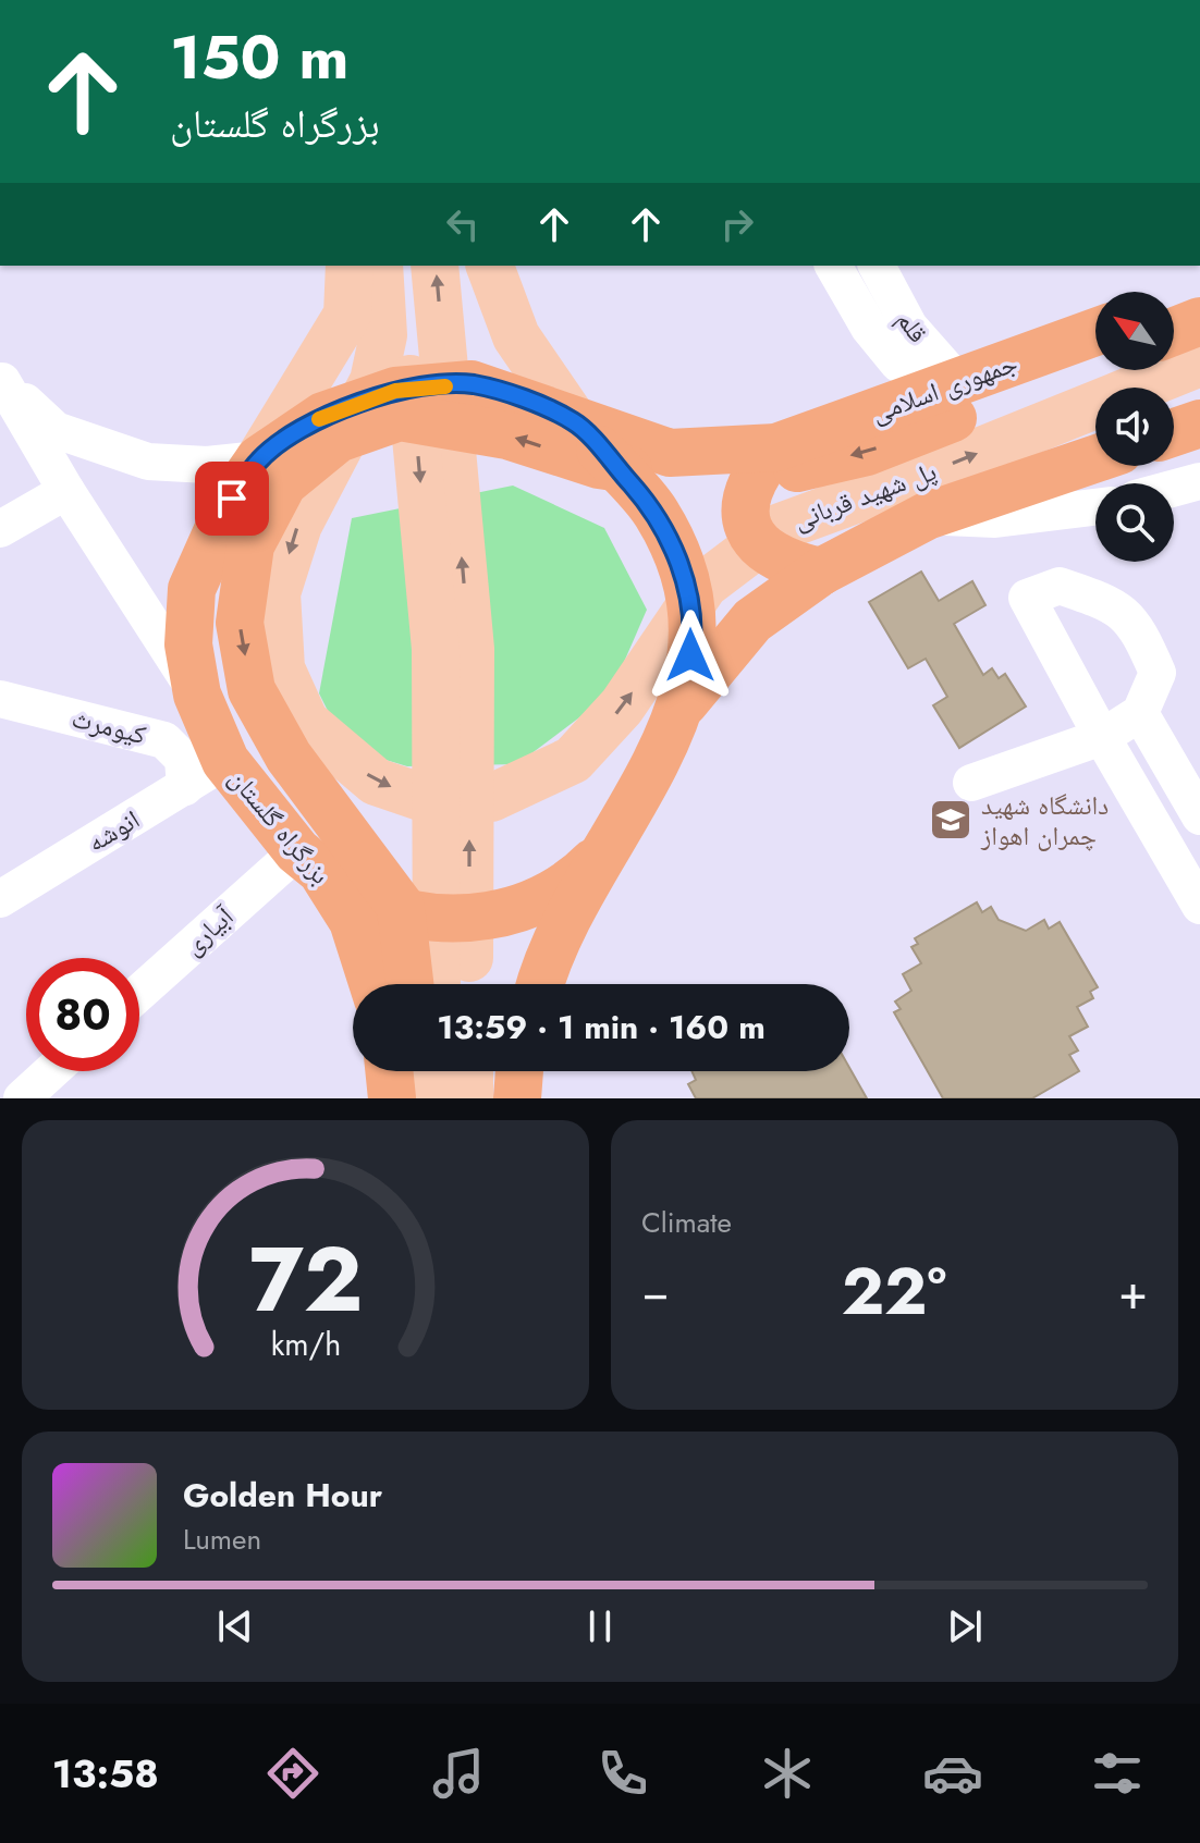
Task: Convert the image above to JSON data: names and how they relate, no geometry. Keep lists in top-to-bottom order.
{
  "streets": {
    "highway": ["جمهوری اسلامی", "پل شهید قربانی", "بزرگراه گلستان"],
    "street": [
      "قلم",
      "کیومرث",
      "انوشه",
      "آبیاری"
    ]
  },
  "crossings": [
    ["قلم", "جمهوری اسلامی"],
    ["جمهوری اسلامی", "بزرگراه گلستان"],
    ["کیومرث", "انوشه"],
    ["بزرگراه گلستان", "انوشه"],
    ["بزرگراه گلستان", "آبیاری"]
  ],
  "places": {
    "school or university": ["دانشگاه شهید چمران اهواز"]
  },
  "north": "top left",
  "page": {
    "turn": ["150 m", "بزرگراه گلستان"],
    "limit": "80",
    "trip": "13:59 · 1 min · 160 m",
    "tile": "Climate",
    "heat": ["−", "22°", "+"],
    "song": ["Golden Hour", "Lumen"],
    "tabs": "13:58",
    "gauge": ["72", "km/h"]
  }
}
